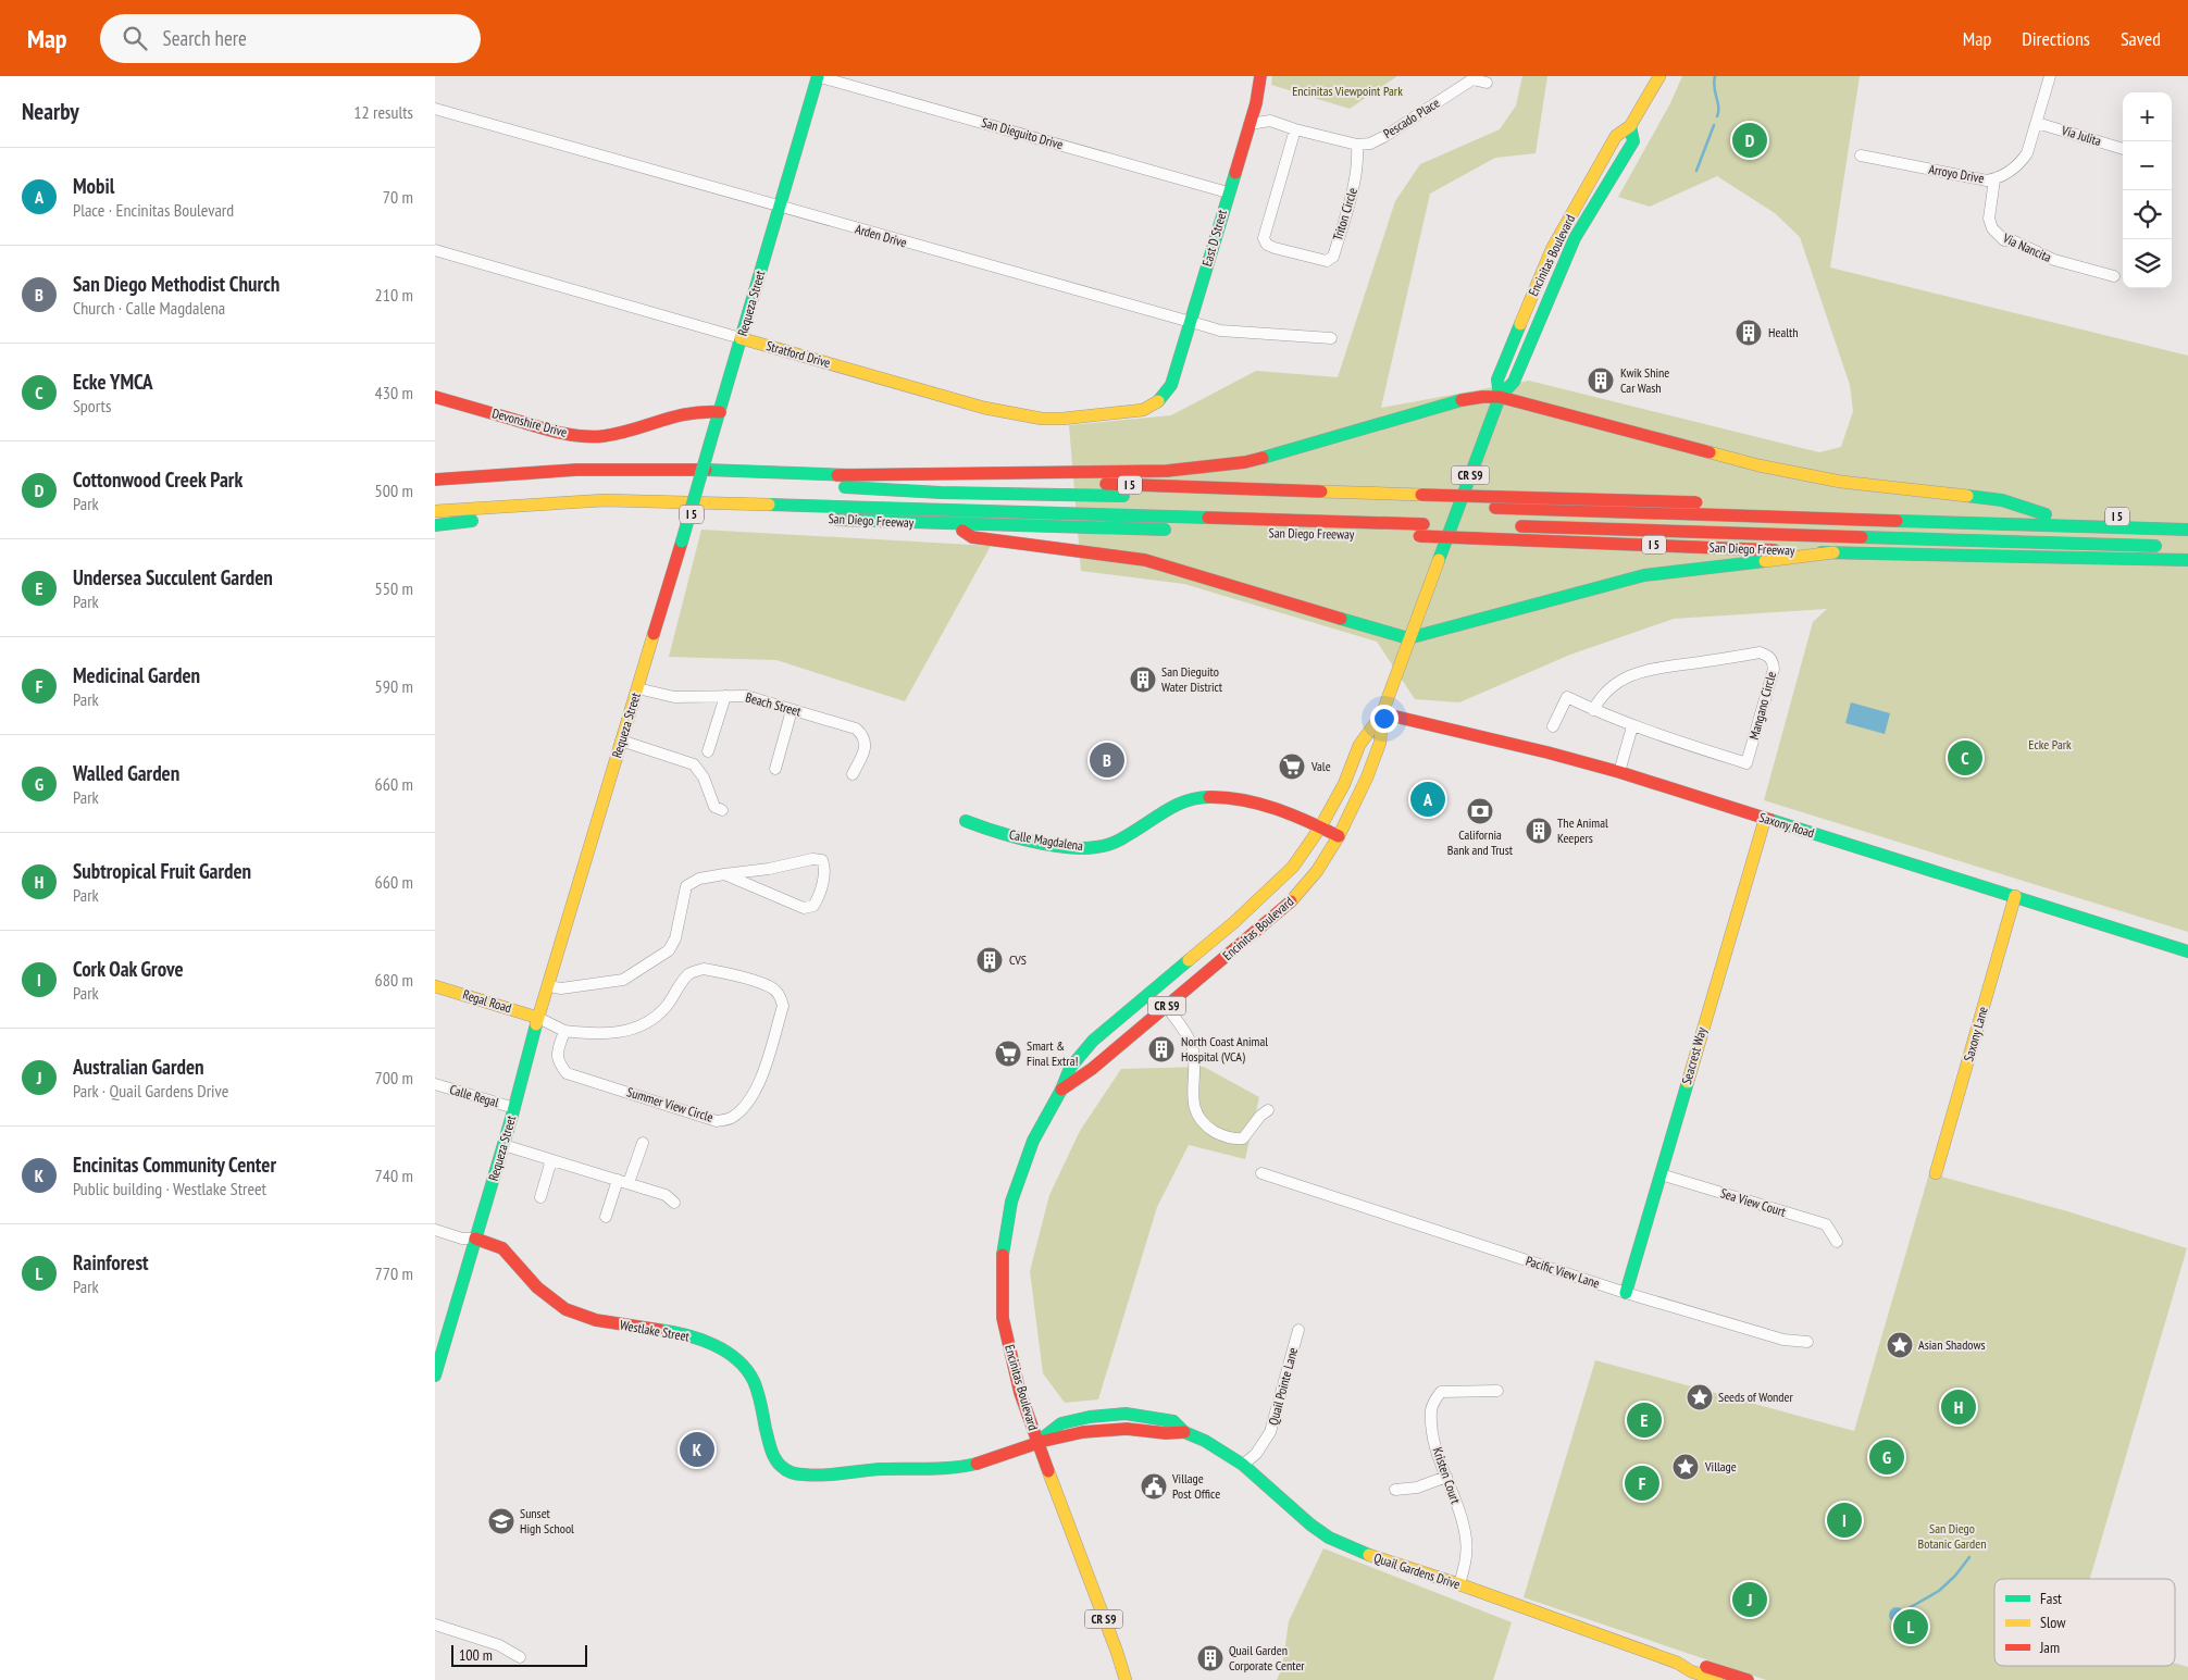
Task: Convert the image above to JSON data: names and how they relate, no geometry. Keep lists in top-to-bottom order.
{
  "streets": {
    "main road": [
      "East D Street",
      "Encinitas Boulevard",
      "Requeza Street",
      "Stratford Drive",
      "Devonshire Drive",
      "CR S9",
      "I 5",
      "San Diego Freeway",
      "Saxony Road",
      "Calle Magdalena",
      "Regal Road",
      "Saxony Lane",
      "Seacrest Way",
      "Westlake Street",
      "Quail Gardens Drive"
    ],
    "street": [
      "Pescado Place",
      "San Dieguito Drive",
      "Via Julita",
      "Arroyo Drive",
      "Triton Circle",
      "Arden Drive",
      "Via Nancita",
      "Beach Street",
      "Mangano Circle",
      "Calle Regal",
      "Summer View Circle",
      "Sea View Court",
      "Pacific View Lane",
      "Quail Pointe Lane",
      "Kristen Court"
    ]
  },
  "crossings": [
    ["Pescado Place", "Triton Circle"],
    ["Pescado Place", "East D Street"],
    ["San Dieguito Drive", "East D Street"],
    ["San Dieguito Drive", "Requeza Street"],
    ["Via Julita", "Arroyo Drive"],
    ["Arroyo Drive", "Via Nancita"],
    ["Arden Drive", "East D Street"],
    ["Arden Drive", "Requeza Street"],
    ["East D Street", "Stratford Drive"],
    ["Encinitas Boulevard", "Saxony Road"],
    ["Encinitas Boulevard", "Calle Magdalena"],
    ["Encinitas Boulevard", "Westlake Street"],
    ["Encinitas Boulevard", "Quail Gardens Drive"],
    ["Requeza Street", "Stratford Drive"],
    ["Requeza Street", "Devonshire Drive"],
    ["Requeza Street", "Beach Street"],
    ["Requeza Street", "Regal Road"],
    ["Requeza Street", "Calle Regal"],
    ["Requeza Street", "Summer View Circle"],
    ["Requeza Street", "Westlake Street"],
    ["Saxony Road", "Saxony Lane"],
    ["Saxony Road", "Seacrest Way"],
    ["Regal Road", "Summer View Circle"],
    ["Seacrest Way", "Sea View Court"],
    ["Seacrest Way", "Pacific View Lane"],
    ["Westlake Street", "Quail Gardens Drive"],
    ["Quail Pointe Lane", "Quail Gardens Drive"],
    ["Kristen Court", "Quail Gardens Drive"]
  ],
  "parks": ["Encinitas Viewpoint Park", "Ecke Park", "San Diego Botanic Garden"],
  "places": {
    "building": [
      "Health",
      "Kwik Shine Car Wash",
      "San Dieguito Water District",
      "The Animal Keepers",
      "CVS",
      "North Coast Animal Hospital (VCA)",
      "Quail Garden Corporate Center"
    ],
    "supermarket": ["Vale", "Smart & Final Extra!"],
    "bank": ["California Bank and Trust"],
    "place": ["Asian Shadows", "Seeds of Wonder", "Village"],
    "public building": ["Village Post Office"],
    "school or university": ["Sunset High School"]
  },
  "legend": ["Fast", "Slow", "Jam"],
  "scale_bar": "100 m",
  "page": {
    "header": "Map",
    "search": "Search here",
    "nav": ["Map", "Directions", "Saved"],
    "heading": ["Nearby", "12 results"],
    "map_buttons": ["+", "−"],
    "pins": [
      "D",
      "C",
      "B",
      "A",
      "H",
      "E",
      "K",
      "G",
      "F",
      "I",
      "J",
      "L"
    ],
    "list": [
      {
        "mark": "A",
        "name": "Mobil",
        "note": "Place · Encinitas Boulevard",
        "value": "70 m"
      },
      {
        "mark": "B",
        "name": "San Diego Methodist Church",
        "note": "Church · Calle Magdalena",
        "value": "210 m"
      },
      {
        "mark": "C",
        "name": "Ecke YMCA",
        "note": "Sports",
        "value": "430 m"
      },
      {
        "mark": "D",
        "name": "Cottonwood Creek Park",
        "note": "Park",
        "value": "500 m"
      },
      {
        "mark": "E",
        "name": "Undersea Succulent Garden",
        "note": "Park",
        "value": "550 m"
      },
      {
        "mark": "F",
        "name": "Medicinal Garden",
        "note": "Park",
        "value": "590 m"
      },
      {
        "mark": "G",
        "name": "Walled Garden",
        "note": "Park",
        "value": "660 m"
      },
      {
        "mark": "H",
        "name": "Subtropical Fruit Garden",
        "note": "Park",
        "value": "660 m"
      },
      {
        "mark": "I",
        "name": "Cork Oak Grove",
        "note": "Park",
        "value": "680 m"
      },
      {
        "mark": "J",
        "name": "Australian Garden",
        "note": "Park · Quail Gardens Drive",
        "value": "700 m"
      },
      {
        "mark": "K",
        "name": "Encinitas Community Center",
        "note": "Public building · Westlake Street",
        "value": "740 m"
      },
      {
        "mark": "L",
        "name": "Rainforest",
        "note": "Park",
        "value": "770 m"
      }
    ],
    "scale": "100 m"
  }
}
